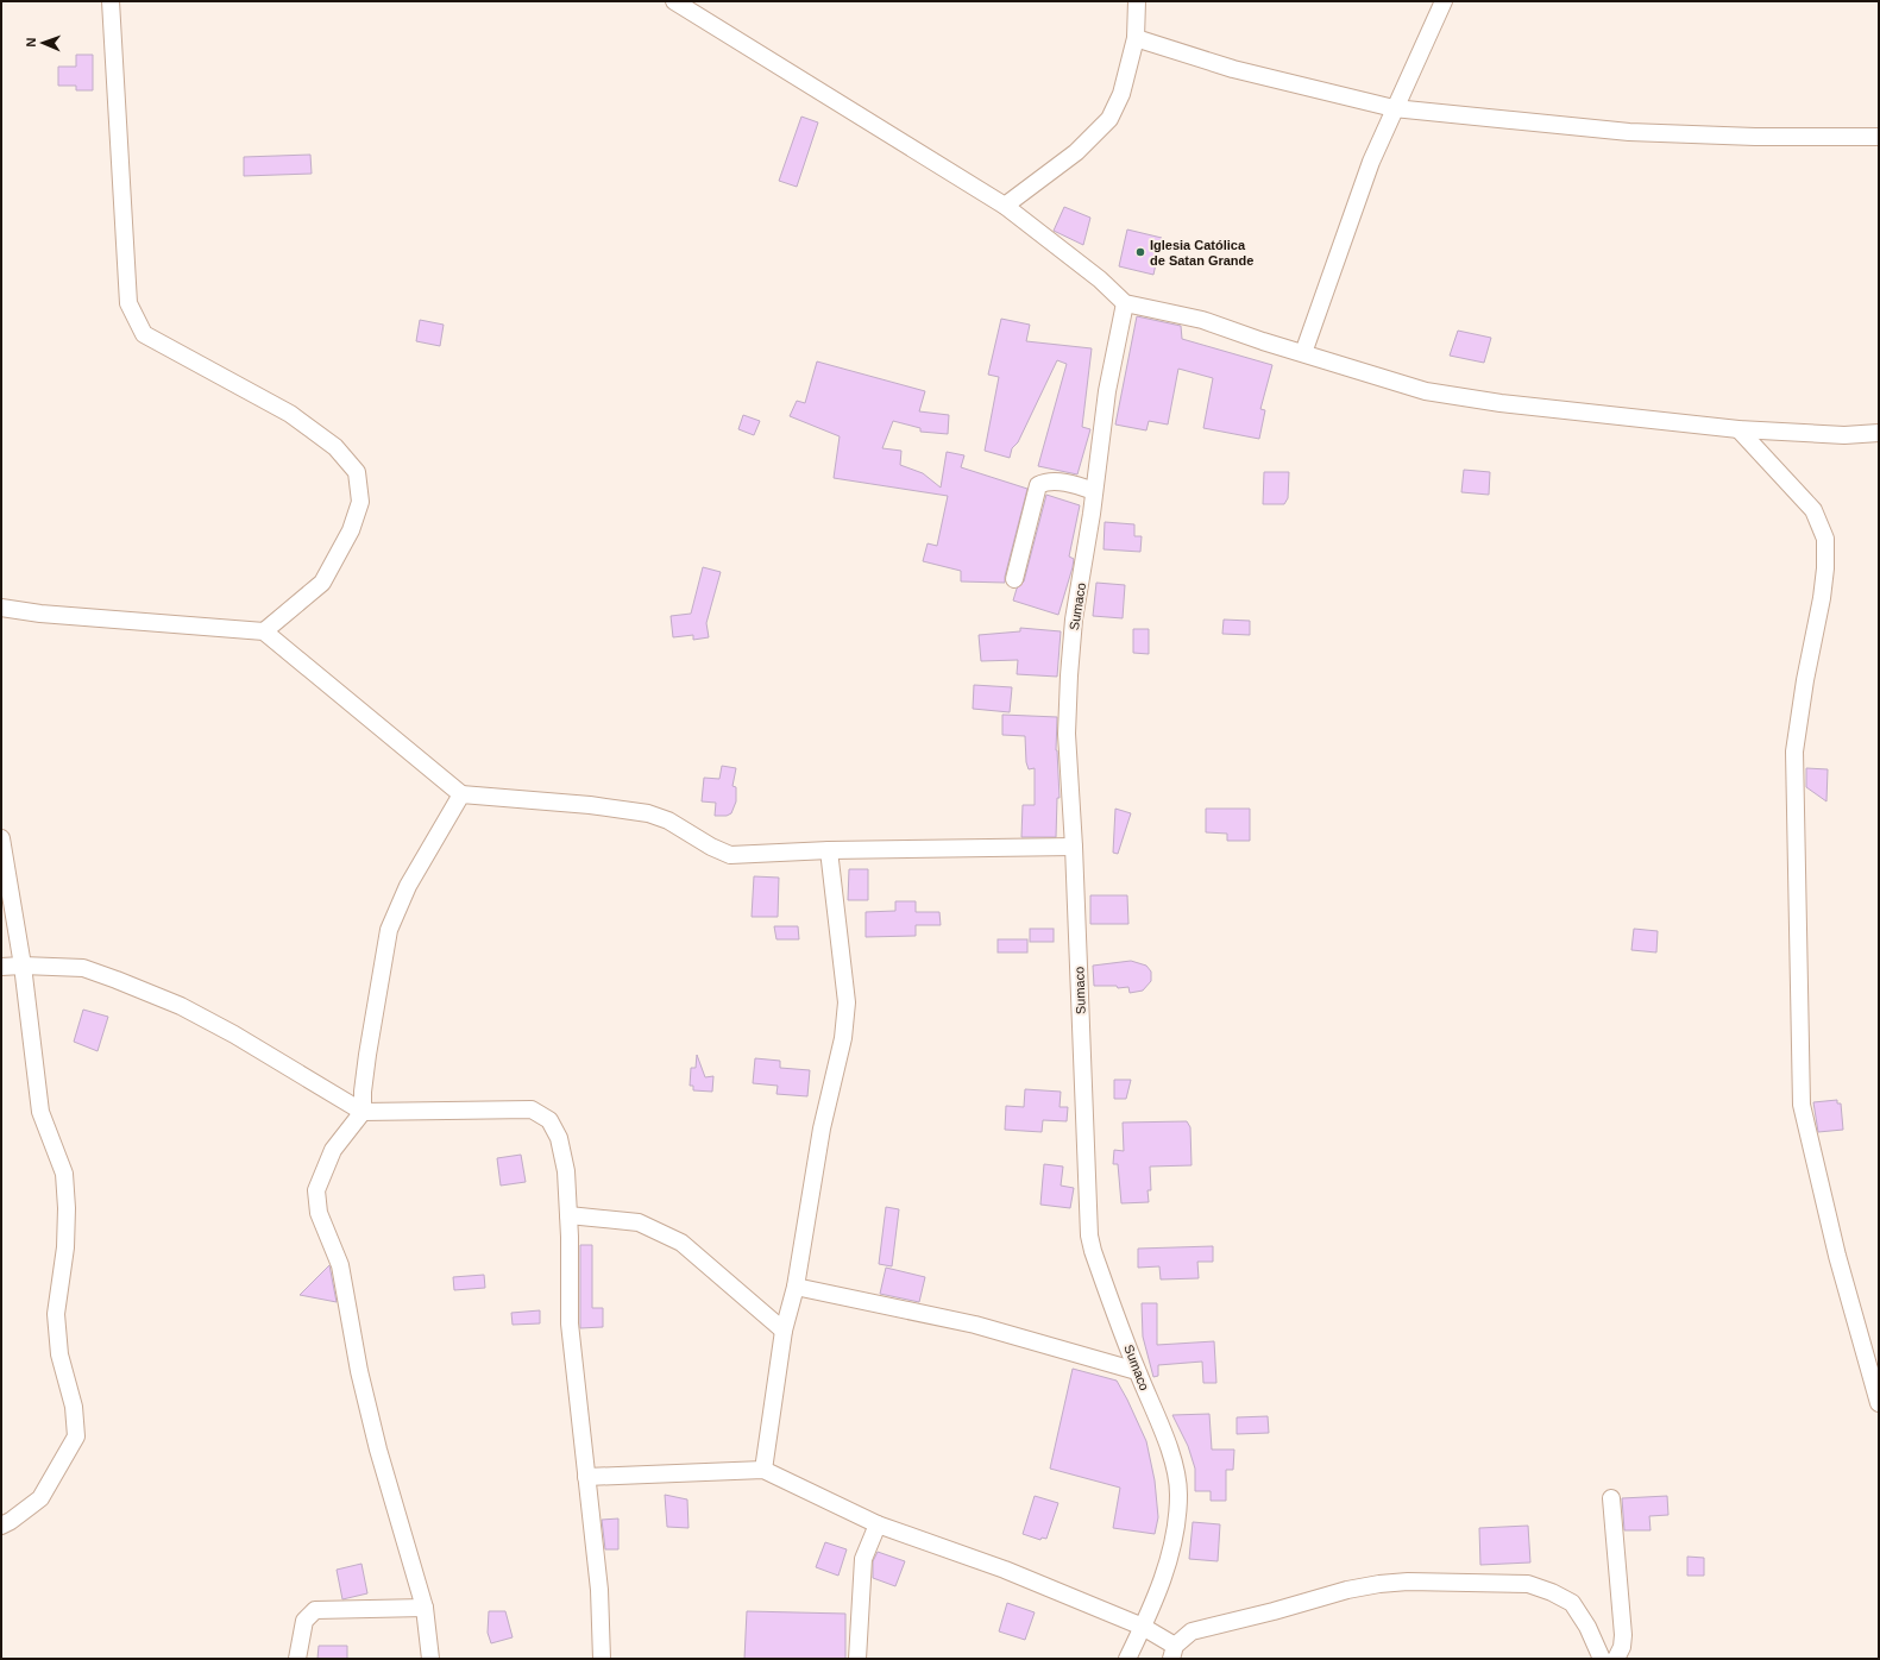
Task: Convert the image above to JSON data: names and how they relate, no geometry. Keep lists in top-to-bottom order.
{
  "streets": {
    "street": ["Sumaco"]
  },
  "places": ["Iglesia Católica de Satan Grande"],
  "north": "left"
}
